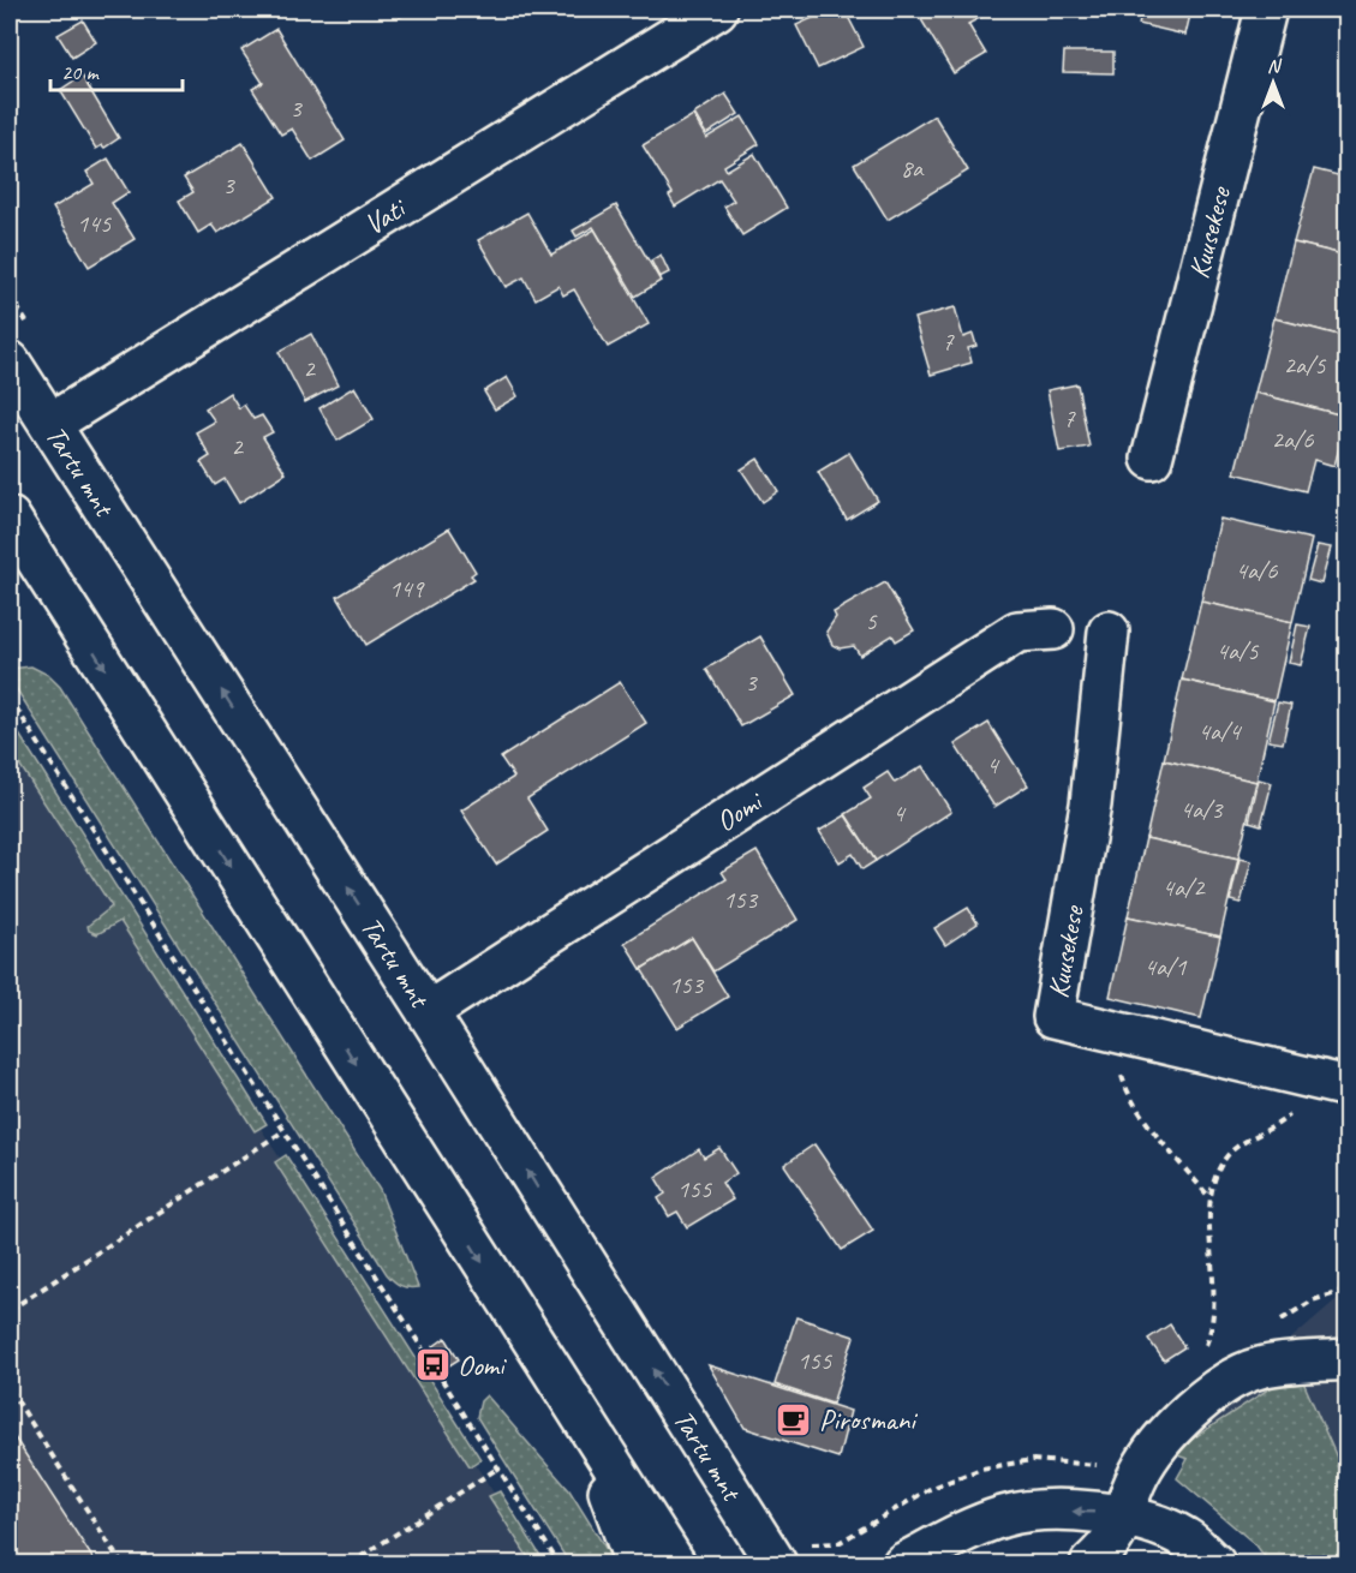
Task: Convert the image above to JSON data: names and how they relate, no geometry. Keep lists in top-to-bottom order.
{
  "streets": {
    "main road": [
      "Vati",
      "Kuusekese",
      "Tartu mnt",
      "Oomi"
    ]
  },
  "crossings": [
    ["Vati", "Tartu mnt"],
    ["Tartu mnt", "Oomi"]
  ],
  "places": {
    "bus stop": ["Oomi"],
    "cafe": ["Pirosmani"]
  },
  "house_numbers": [
    "3",
    "8a",
    "3",
    "145",
    "7",
    "2a/5",
    "2",
    "7",
    "2a/6",
    "2",
    "4a/6",
    "149",
    "5",
    "4a/5",
    "3",
    "4a/4",
    "4",
    "4a/3",
    "4",
    "4a/2",
    "153",
    "4a/1",
    "153",
    "155",
    "155"
  ],
  "scale_bar": "20 m",
  "north": "top"
}
